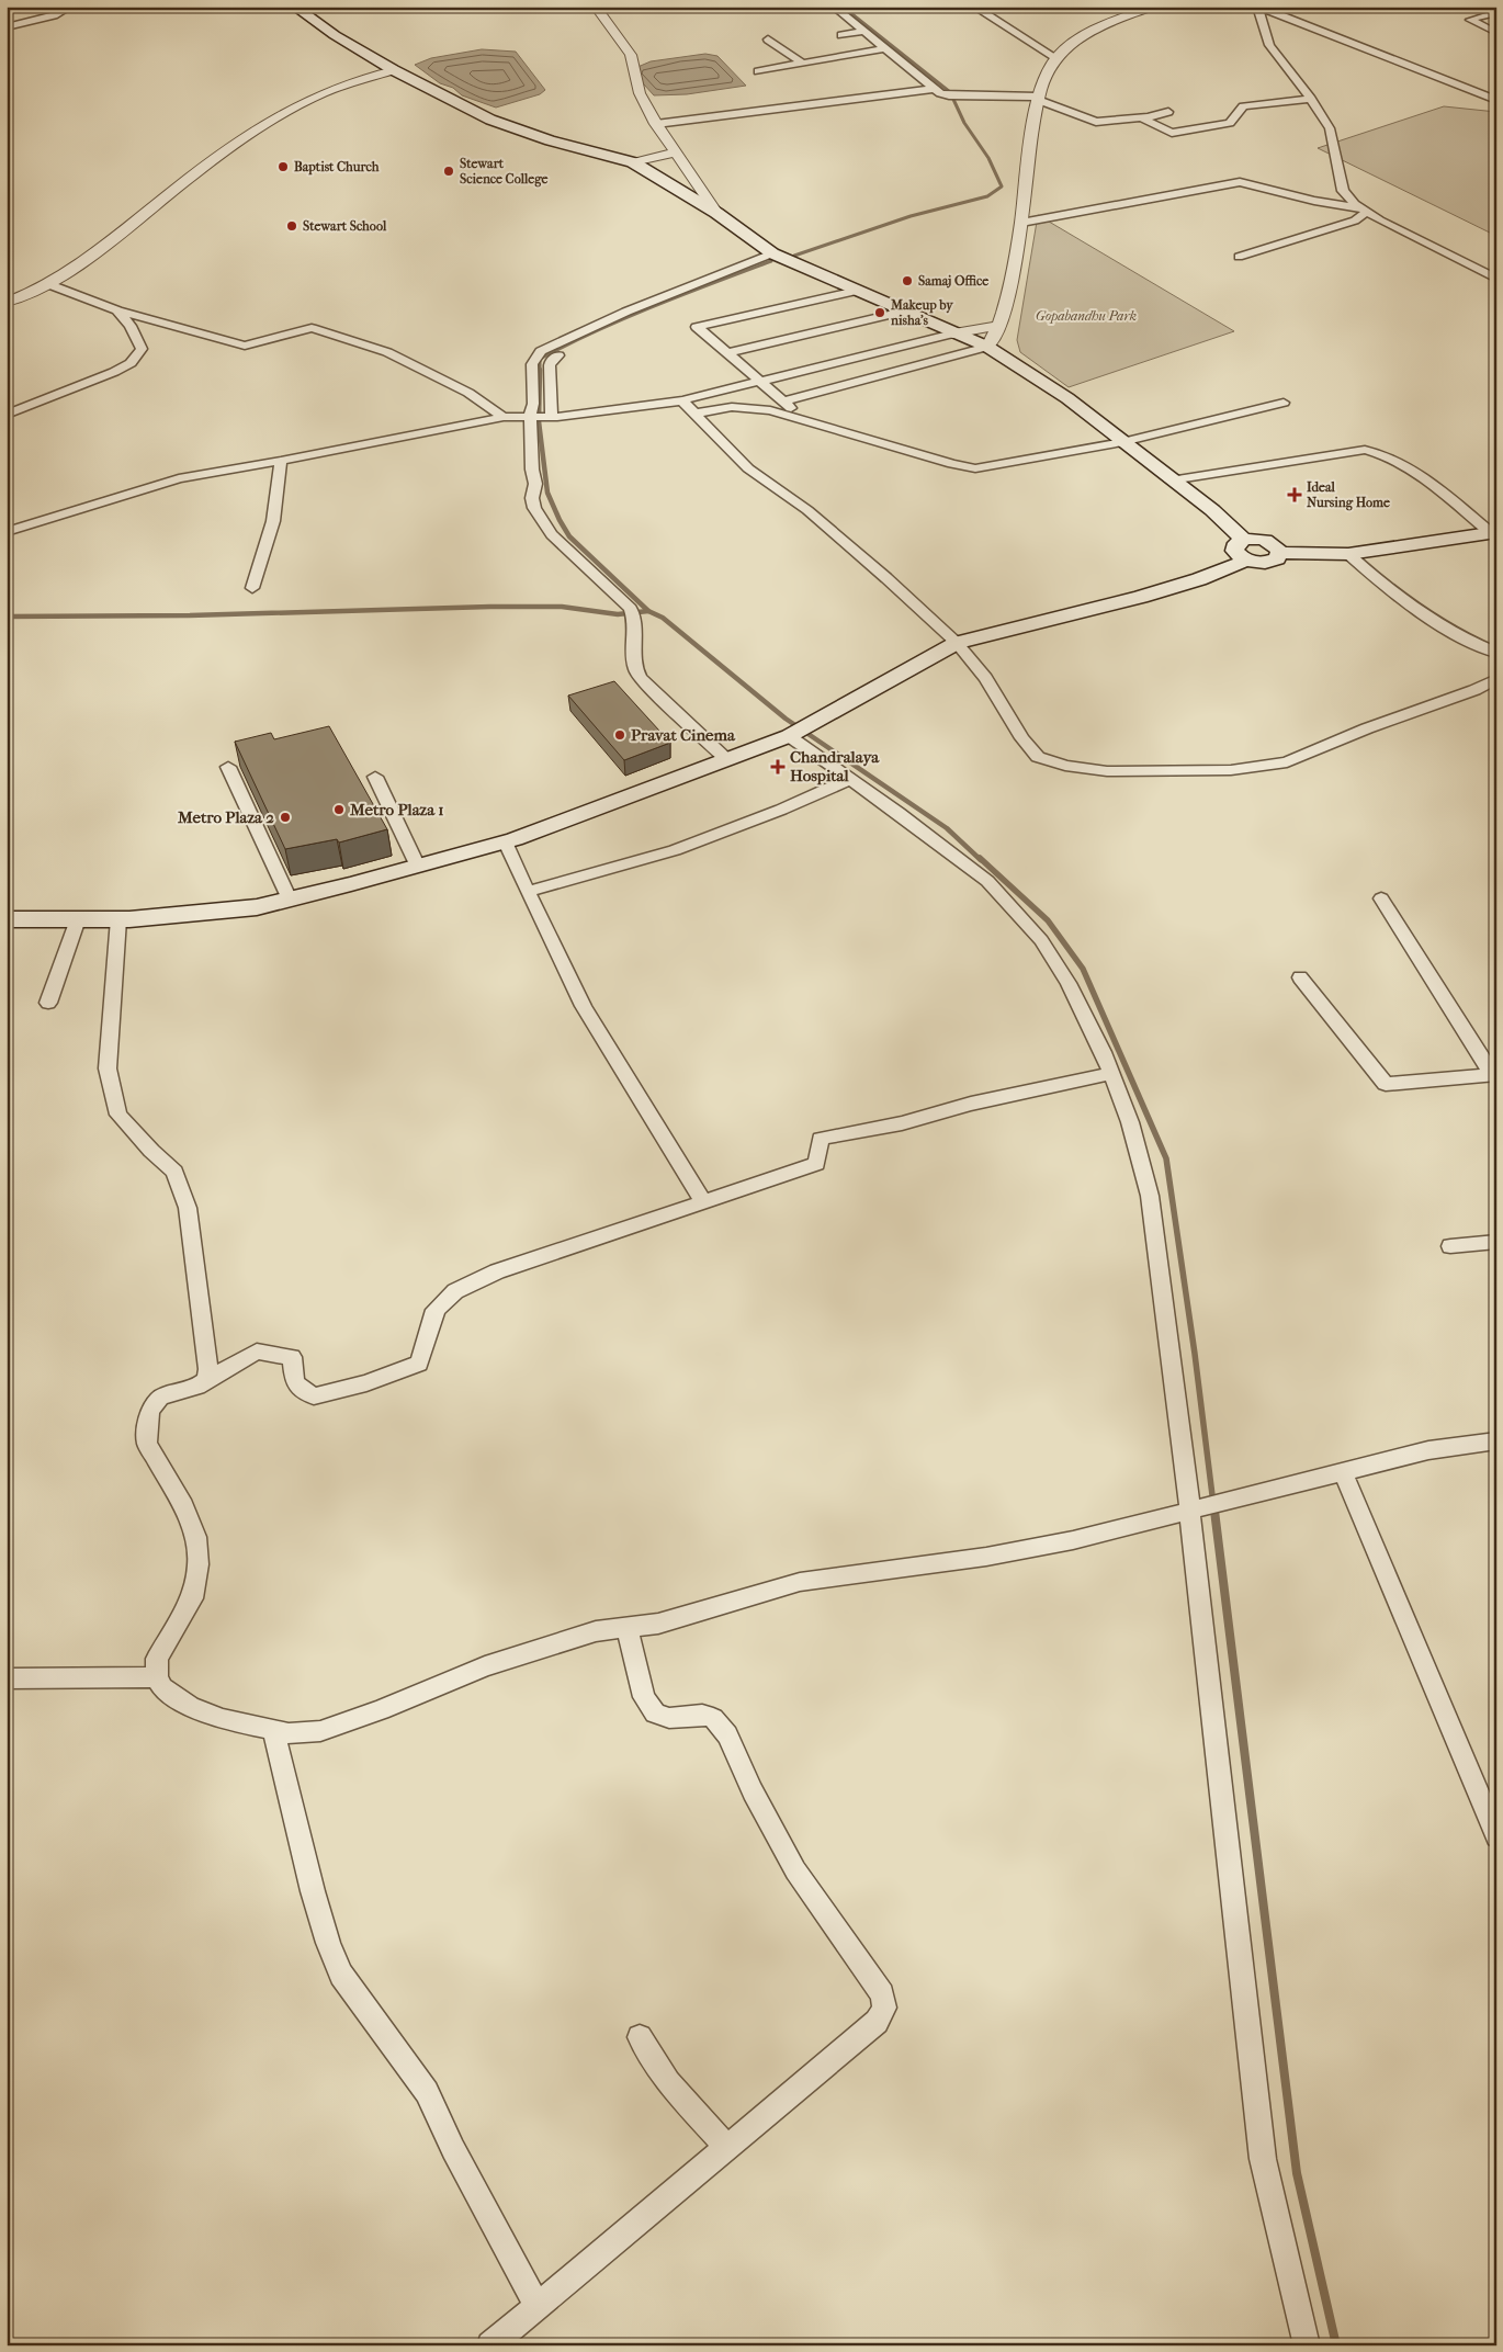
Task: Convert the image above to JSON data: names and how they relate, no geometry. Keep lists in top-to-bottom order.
{
  "parks": ["Gopabandhu Park"],
  "places": {
    "other": [
      "Baptist Church",
      "Stewart Science College",
      "Stewart School",
      "Samaj Office",
      "Makeup by nisha's",
      "Pravat Cinema",
      "Metro Plaza 1",
      "Metro Plaza 2"
    ],
    "health": ["Ideal Nursing Home", "Chandralaya Hospital"]
  }
}
